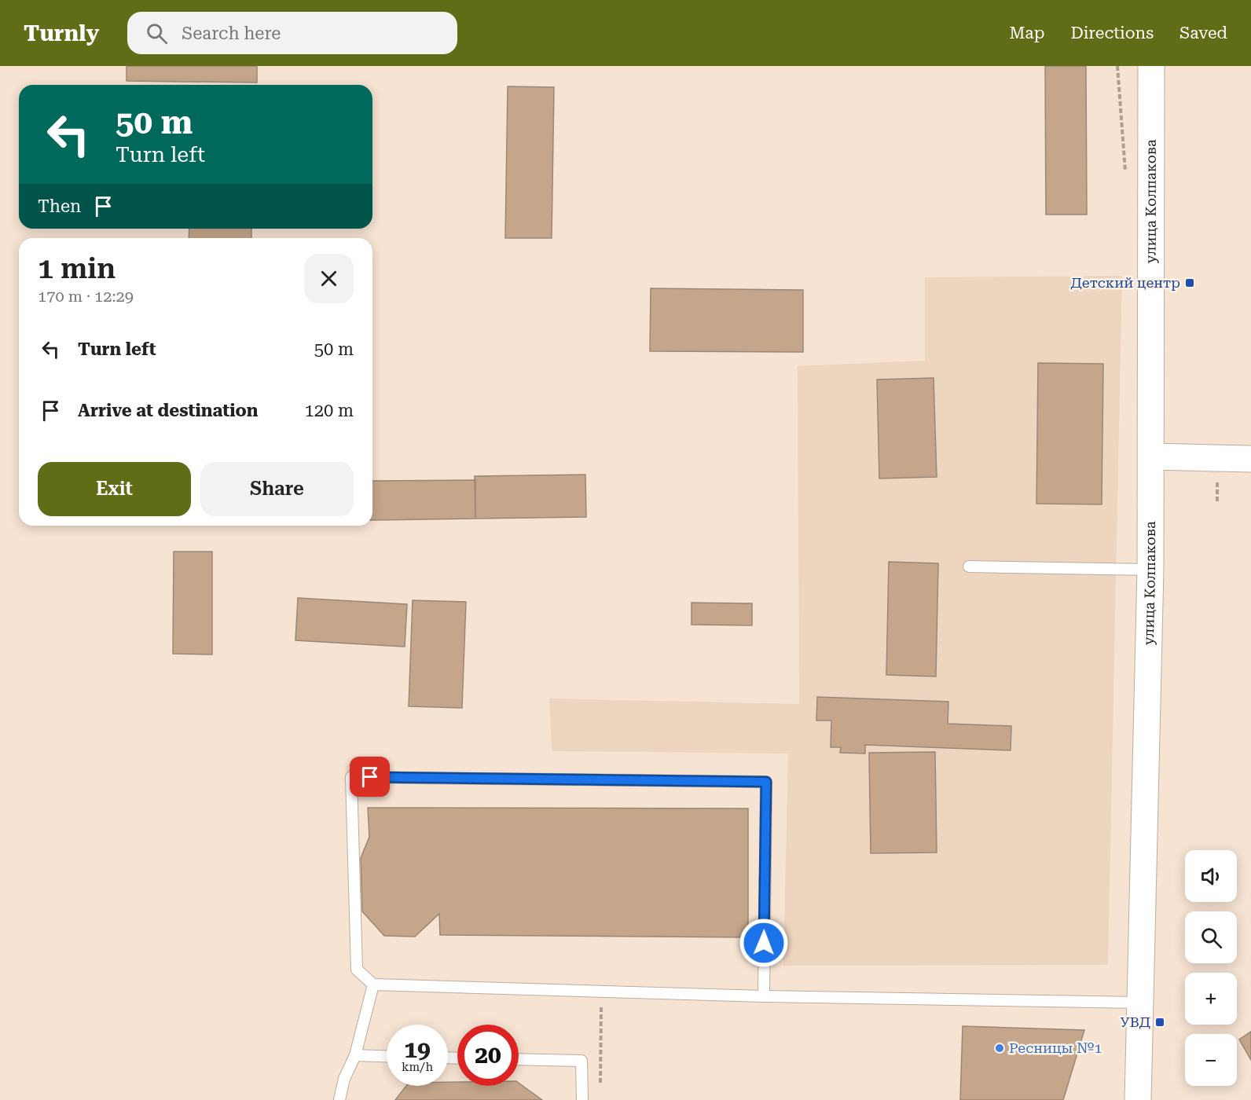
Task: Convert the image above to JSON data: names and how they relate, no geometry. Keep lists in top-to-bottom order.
{
  "streets": {
    "street": ["улица Колпакова"]
  },
  "places": {
    "transit": ["Детский центр", "УВД"],
    "other": ["Ресницы №1"]
  },
  "page": {
    "header": "Turnly",
    "search": "Search here",
    "nav": ["Map", "Directions", "Saved"],
    "turn": ["50 m", "Turn left"],
    "then": "Then",
    "heading": ["1 min", "170 m · 12:29"],
    "list": [
      {
        "name": "Turn left",
        "value": "50 m"
      },
      {
        "name": "Arrive at destination",
        "value": "120 m"
      }
    ],
    "buttons": ["Exit", "Share"],
    "map_buttons": ["+", "−"],
    "speed": "19 km/h",
    "limit": "20"
  }
}
